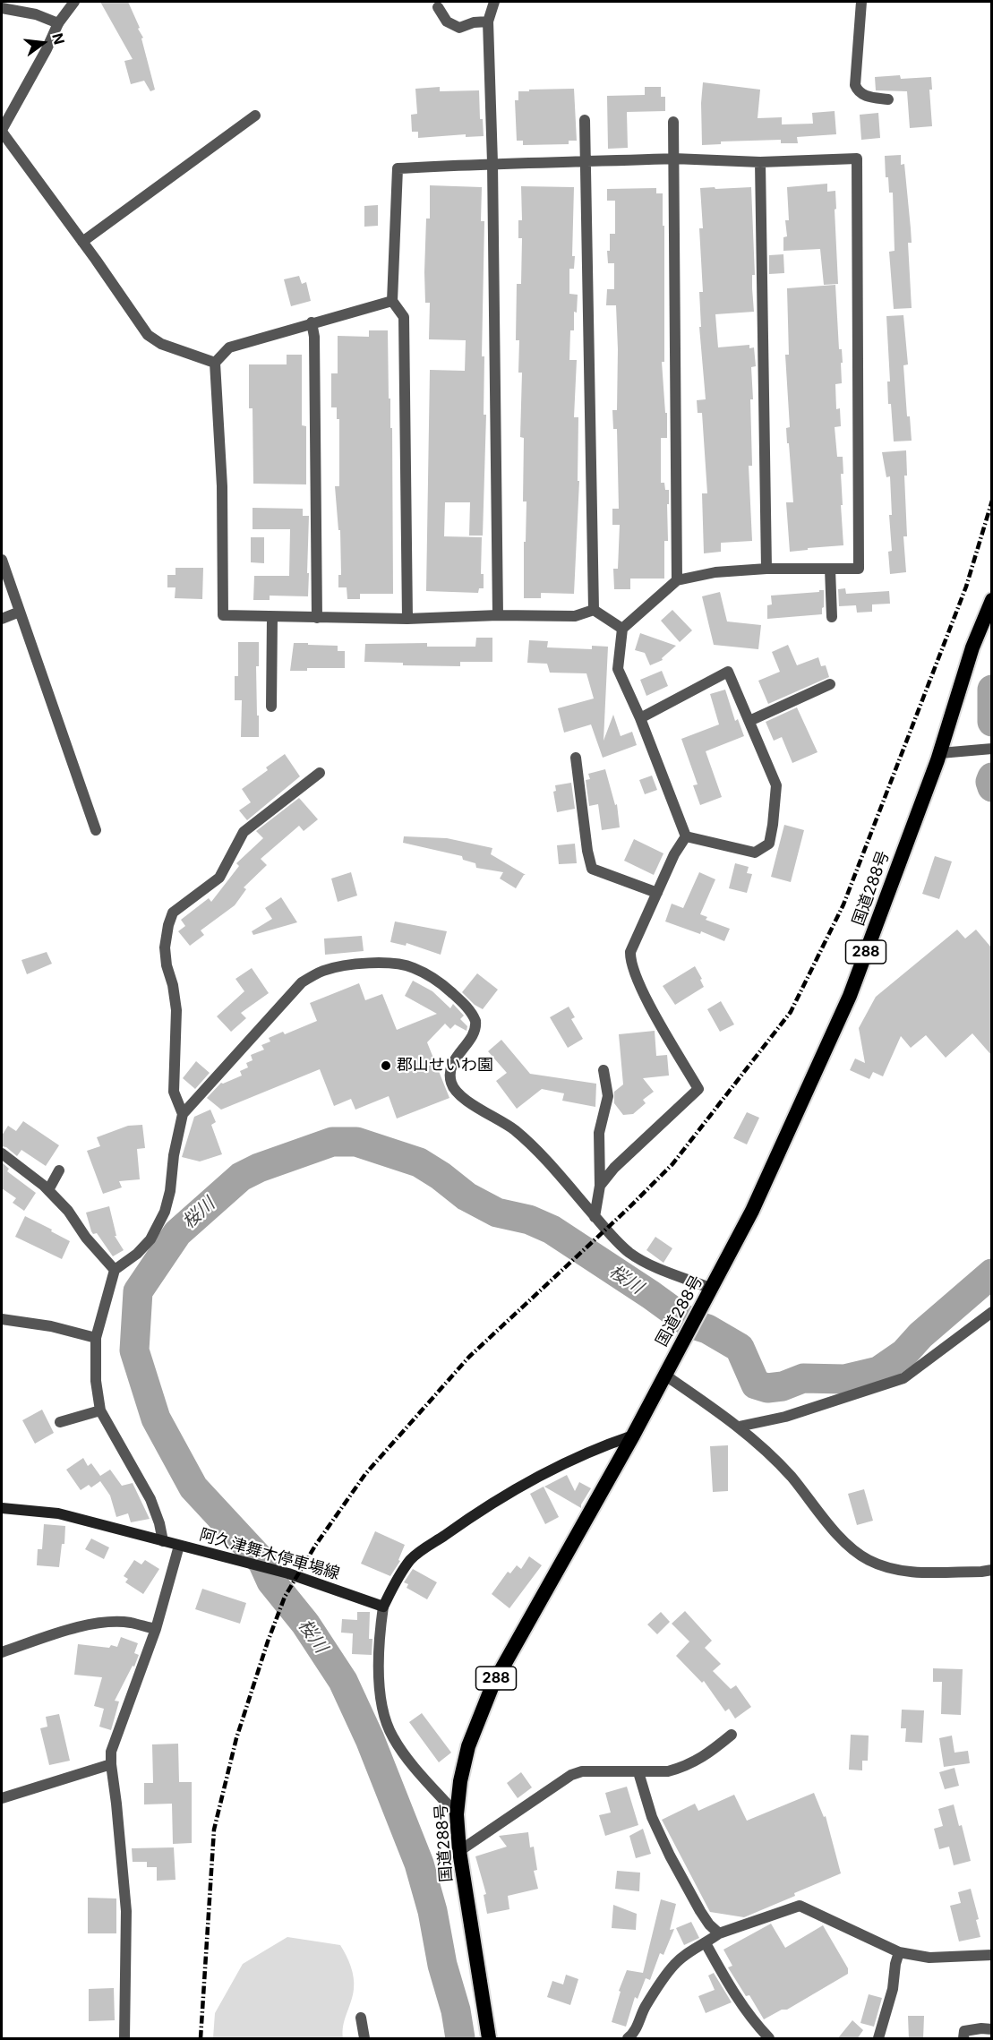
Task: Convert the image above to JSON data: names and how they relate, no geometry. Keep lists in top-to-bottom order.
{
  "streets": {
    "highway": ["国道288号", "288"],
    "main road": ["阿久津舞木停車場線"]
  },
  "water": ["桜川"],
  "places": ["郡山せいわ園"],
  "north": "right"
}
